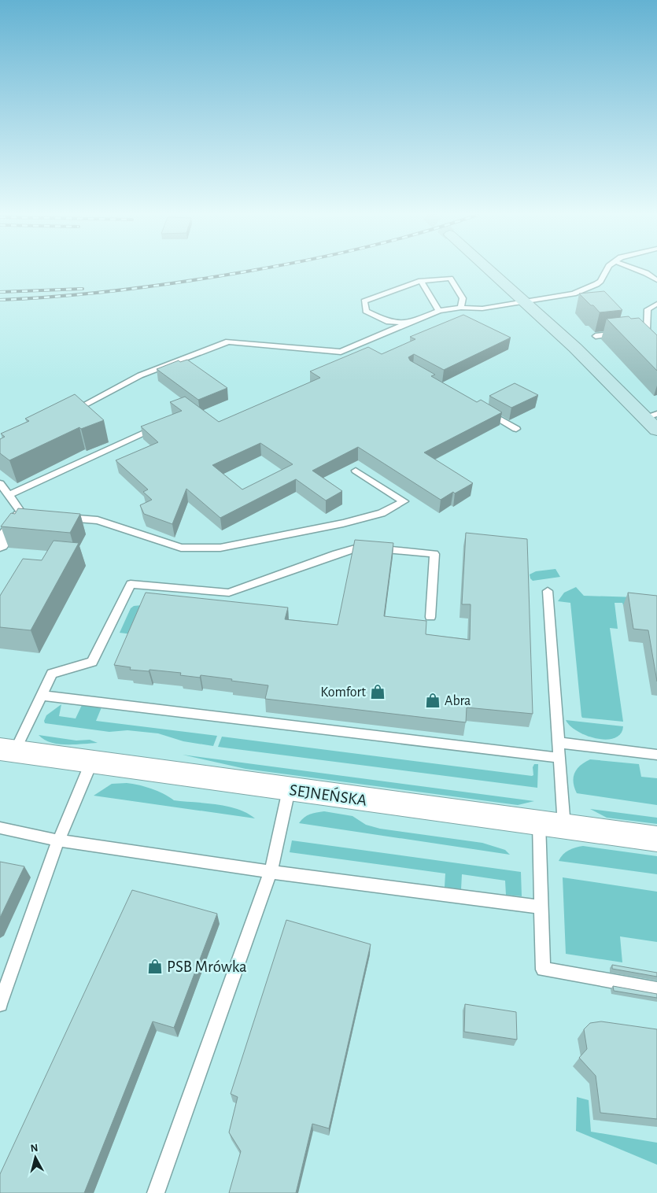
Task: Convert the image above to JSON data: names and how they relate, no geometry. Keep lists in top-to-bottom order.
{
  "streets": {
    "street": ["SEJNEŃSKA"]
  },
  "places": {
    "shop": ["Komfort", "Abra", "PSB Mrówka"]
  },
  "north": "top"
}
